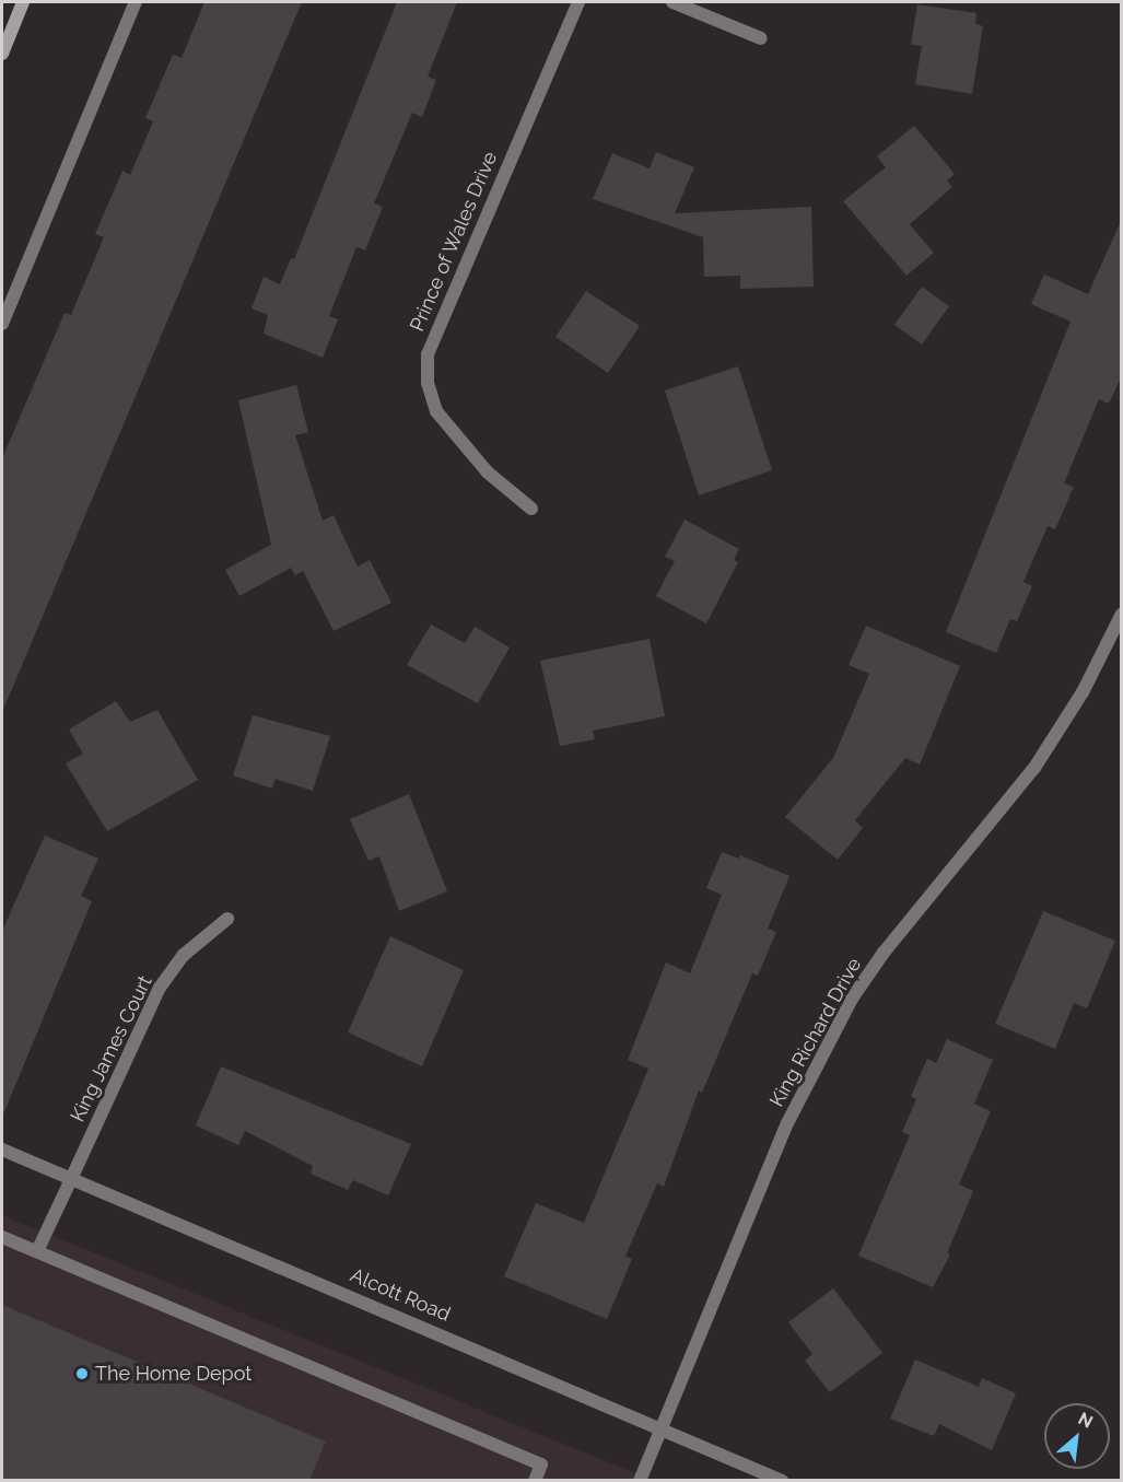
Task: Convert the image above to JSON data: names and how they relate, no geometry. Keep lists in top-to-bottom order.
{
  "streets": {
    "street": [
      "Prince of Wales Drive",
      "King Richard Drive",
      "King James Court",
      "Alcott Road"
    ]
  },
  "crossings": [
    ["King Richard Drive", "Alcott Road"],
    ["King James Court", "Alcott Road"]
  ],
  "places": ["The Home Depot"],
  "north": "top right"
}
